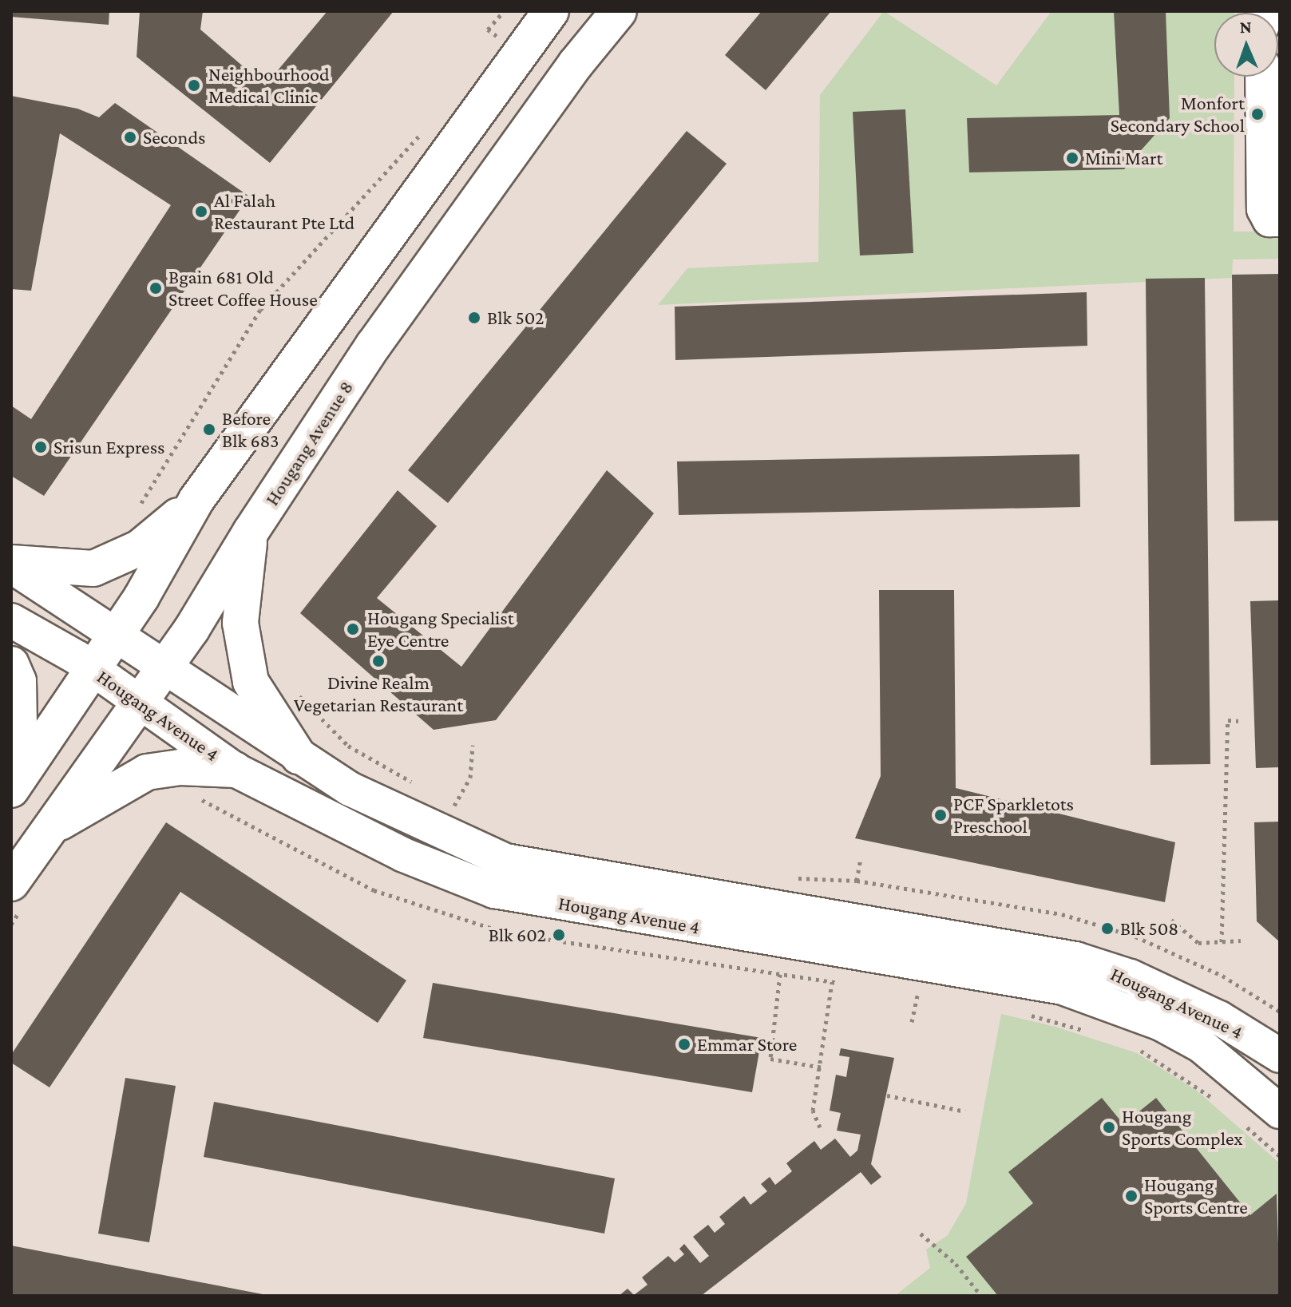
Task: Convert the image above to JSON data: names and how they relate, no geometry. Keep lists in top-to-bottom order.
{
  "streets": {
    "main road": ["Hougang Avenue 8"],
    "street": ["Hougang Avenue 4"]
  },
  "crossings": [
    ["Hougang Avenue 8", "Hougang Avenue 4"]
  ],
  "places": [
    "Neighbourhood Medical Clinic",
    "Monfort Secondary School",
    "Seconds",
    "Mini Mart",
    "Al Falah Restaurant Pte Ltd",
    "Bgain 681 Old Street Coffee House",
    "Blk 502",
    "Before Blk 683",
    "Srisun Express",
    "Hougang Specialist Eye Centre",
    "Divine Realm Vegetarian Restaurant",
    "PCF Sparkletots Preschool",
    "Blk 508",
    "Blk 602",
    "Emmar Store",
    "Hougang Sports Complex",
    "Hougang Sports Centre"
  ],
  "north": "top"
}
